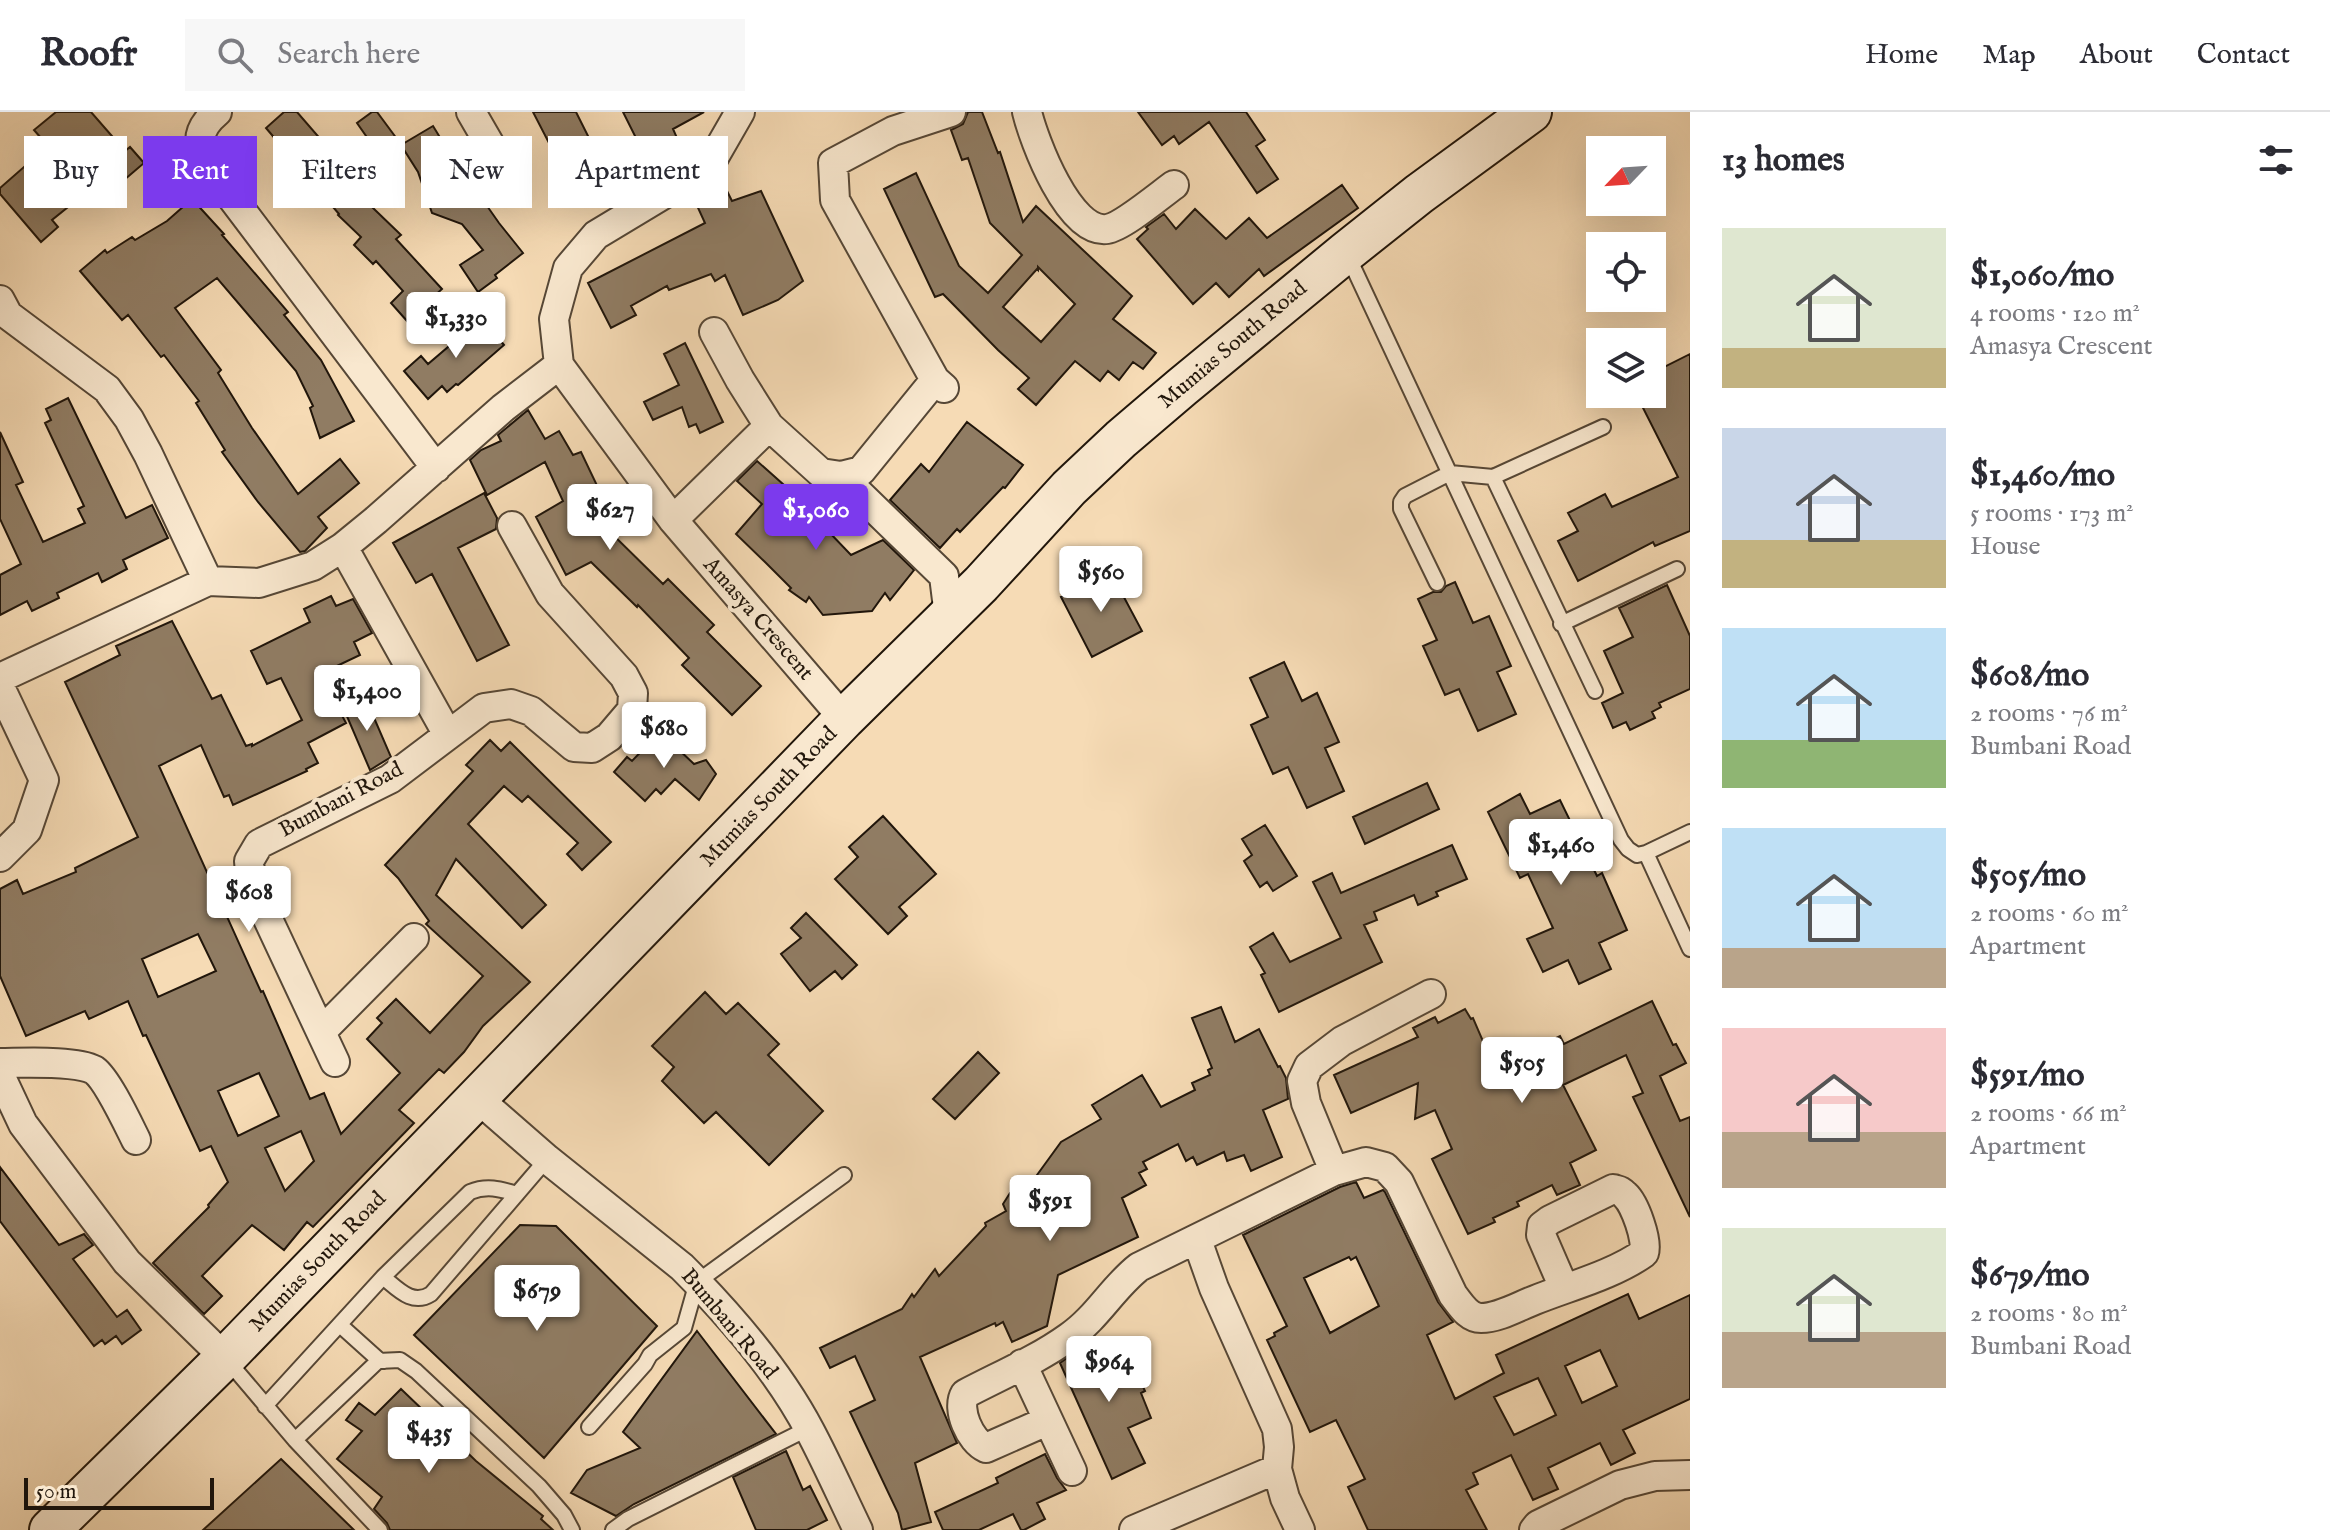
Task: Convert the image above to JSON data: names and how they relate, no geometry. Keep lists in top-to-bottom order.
{
  "streets": {
    "main road": ["Mumias South Road"],
    "street": ["Amasya Crescent", "Bumbani Road"]
  },
  "crossings": [
    ["Mumias South Road", "Amasya Crescent"],
    ["Mumias South Road", "Bumbani Road"]
  ],
  "scale_bar": "50 m",
  "north": "bottom left",
  "page": {
    "header": "Roofr",
    "search": "Search here",
    "nav": [
      "Home",
      "Map",
      "About",
      "Contact"
    ],
    "heading": "13 homes",
    "chip": [
      "Buy",
      "Rent",
      "Filters",
      "New",
      "Apartment"
    ],
    "list": [
      {
        "name": "$1,060/mo",
        "note": "4 rooms · 120 m² · Amasya Crescent"
      },
      {
        "name": "$1,460/mo",
        "note": "5 rooms · 173 m² · House"
      },
      {
        "name": "$608/mo",
        "note": "2 rooms · 76 m² · Bumbani Road"
      },
      {
        "name": "$505/mo",
        "note": "2 rooms · 60 m² · Apartment"
      },
      {
        "name": "$591/mo",
        "note": "2 rooms · 66 m² · Apartment"
      },
      {
        "name": "$679/mo",
        "note": "2 rooms · 80 m² · Bumbani Road"
      }
    ],
    "price": [
      "$1,330",
      "$627",
      "$1,060",
      "$560",
      "$1,400",
      "$680",
      "$1,460",
      "$608",
      "$505",
      "$591",
      "$679",
      "$964",
      "$435"
    ],
    "scale": "50 m"
  }
}
